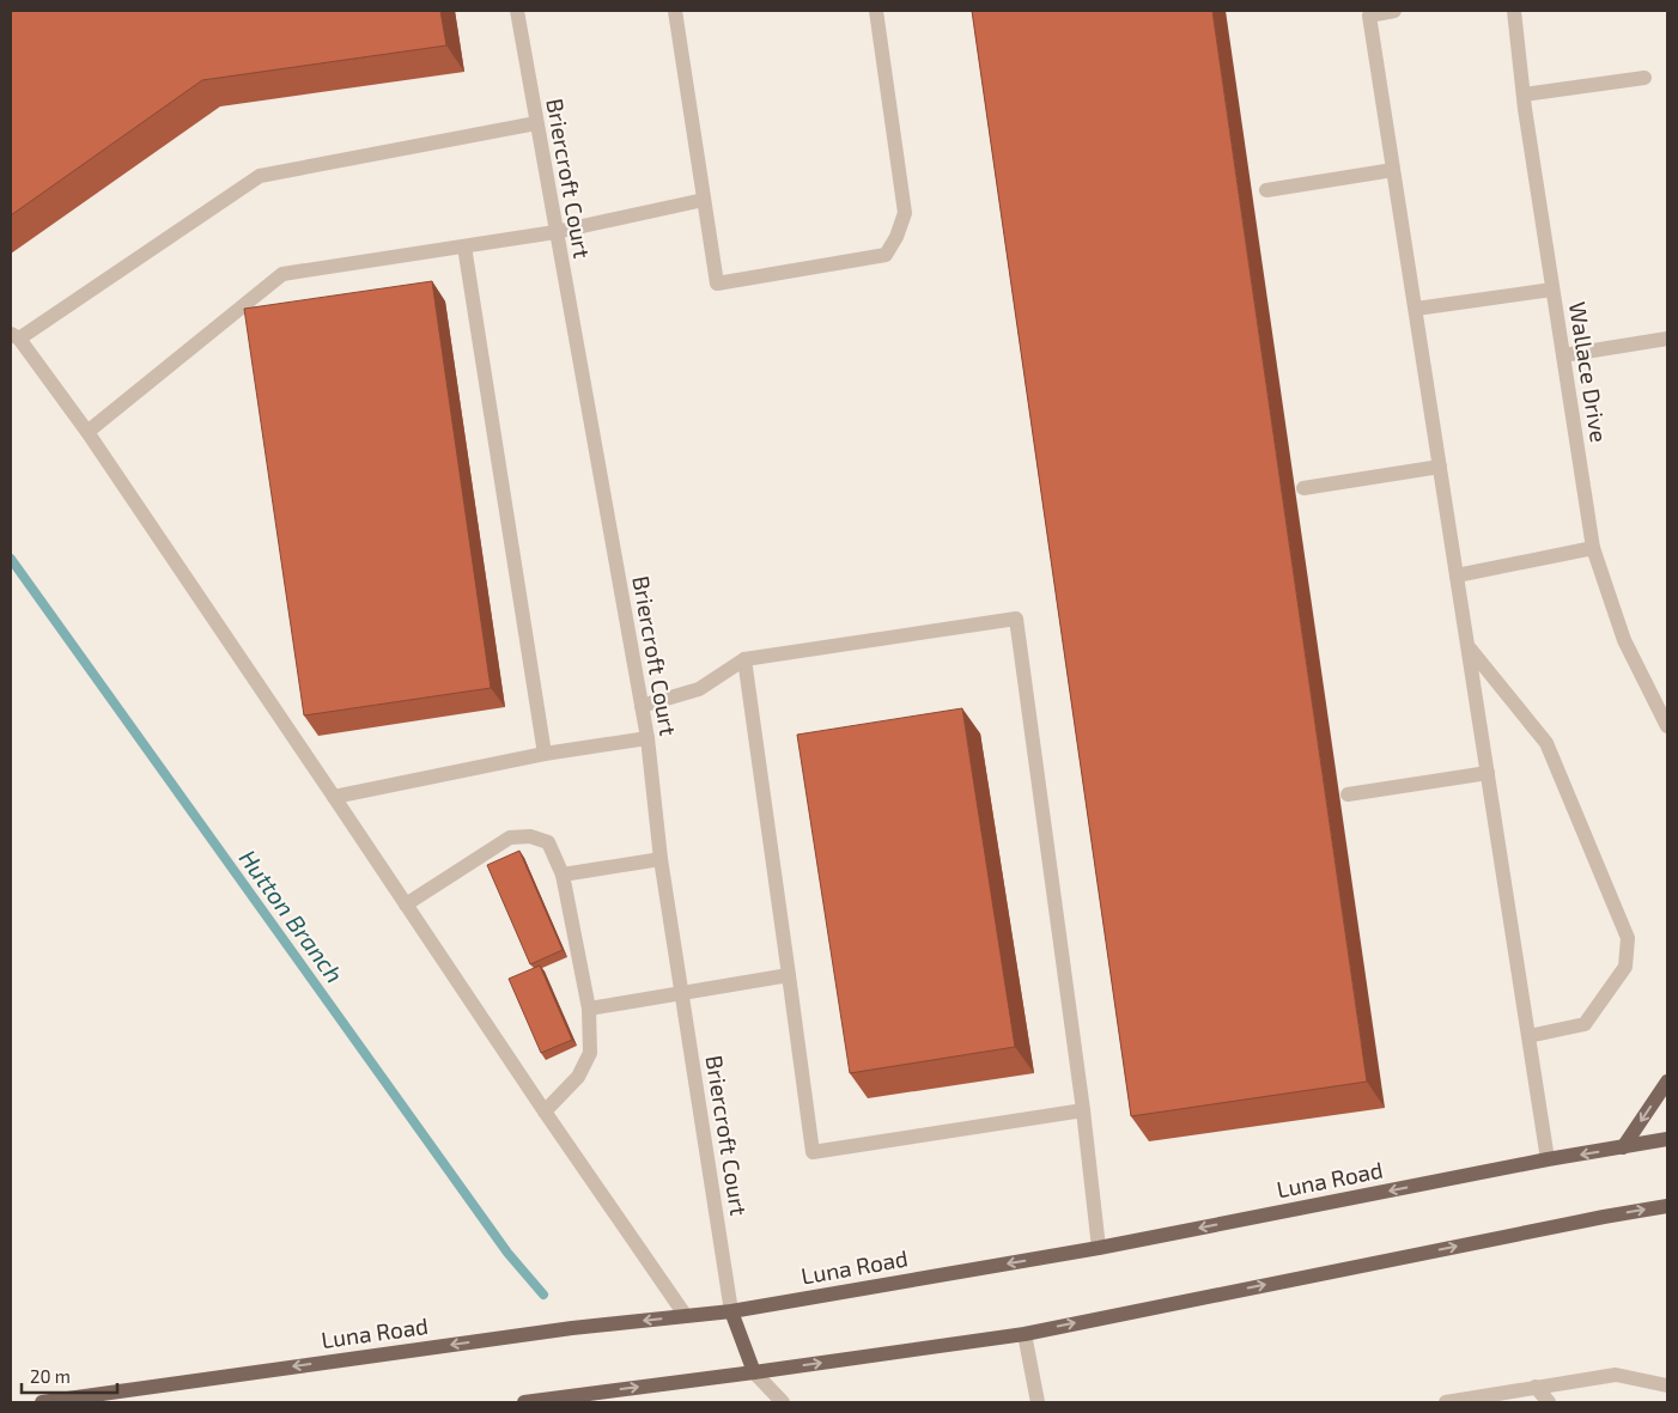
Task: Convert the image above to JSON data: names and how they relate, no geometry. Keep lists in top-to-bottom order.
{
  "streets": {
    "main road": ["Luna Road"],
    "street": ["Briercroft Court", "Wallace Drive"]
  },
  "crossings": [
    ["Briercroft Court", "Luna Road"]
  ],
  "water": ["Hutton Branch"],
  "scale_bar": "20 m"
}
